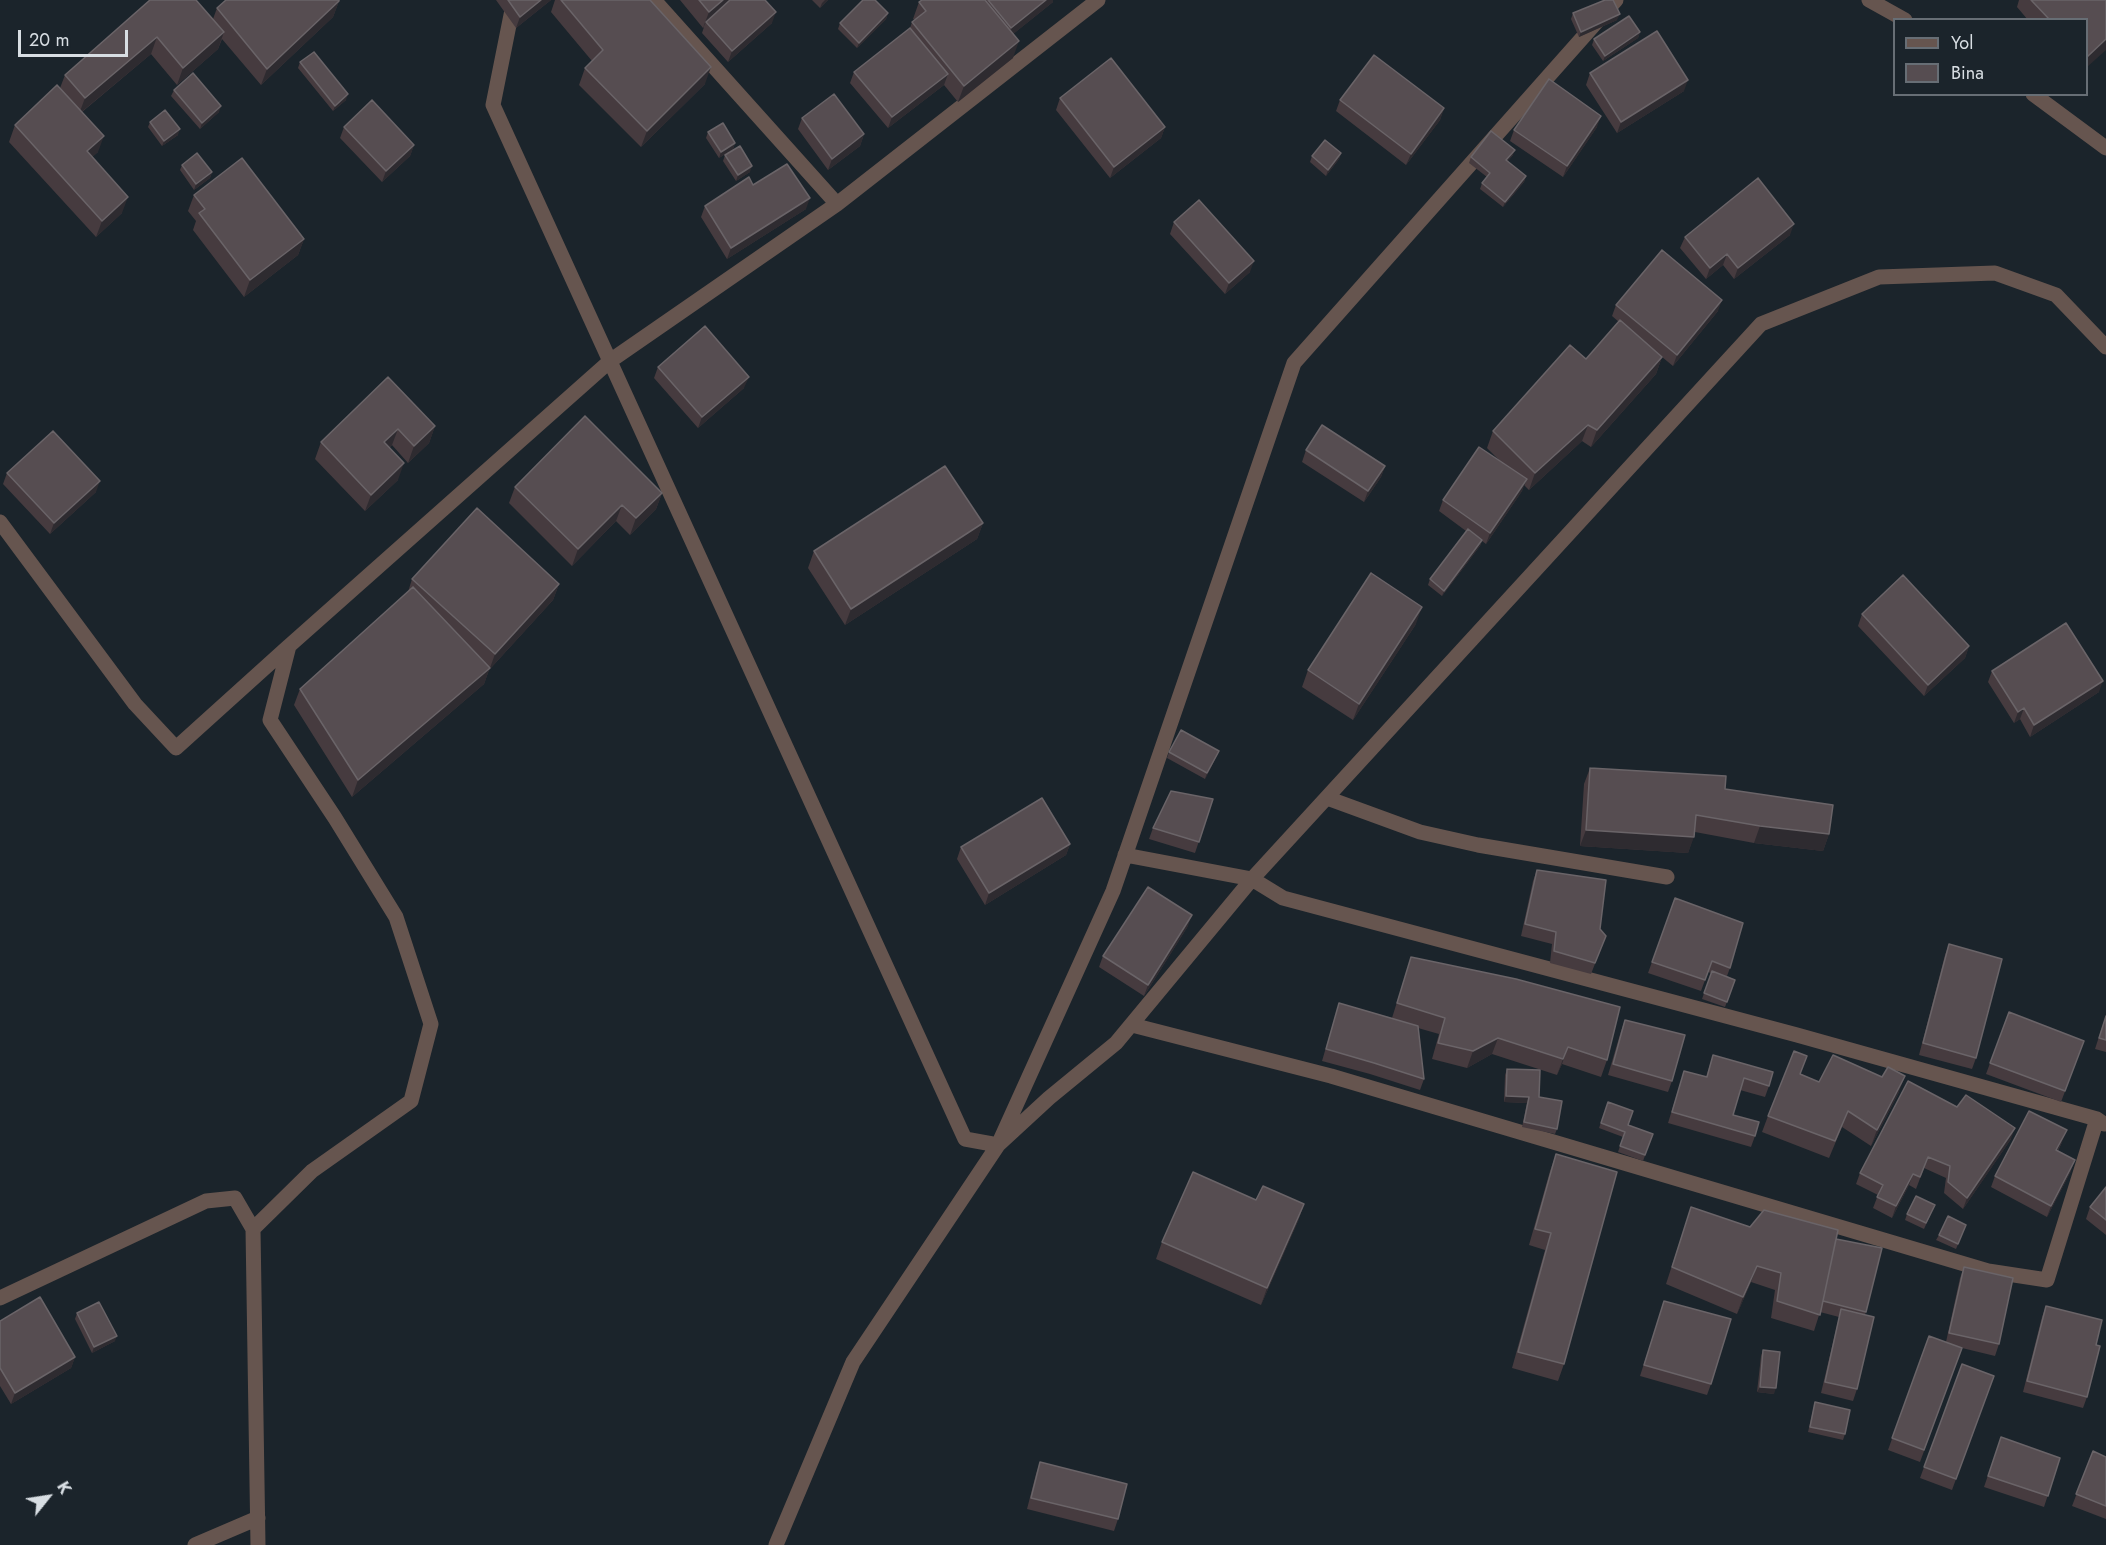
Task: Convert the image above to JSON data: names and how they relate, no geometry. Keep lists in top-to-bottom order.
{
  "legend": ["Yol", "Bina"],
  "scale_bar": "20 m",
  "north": "top right"
}
